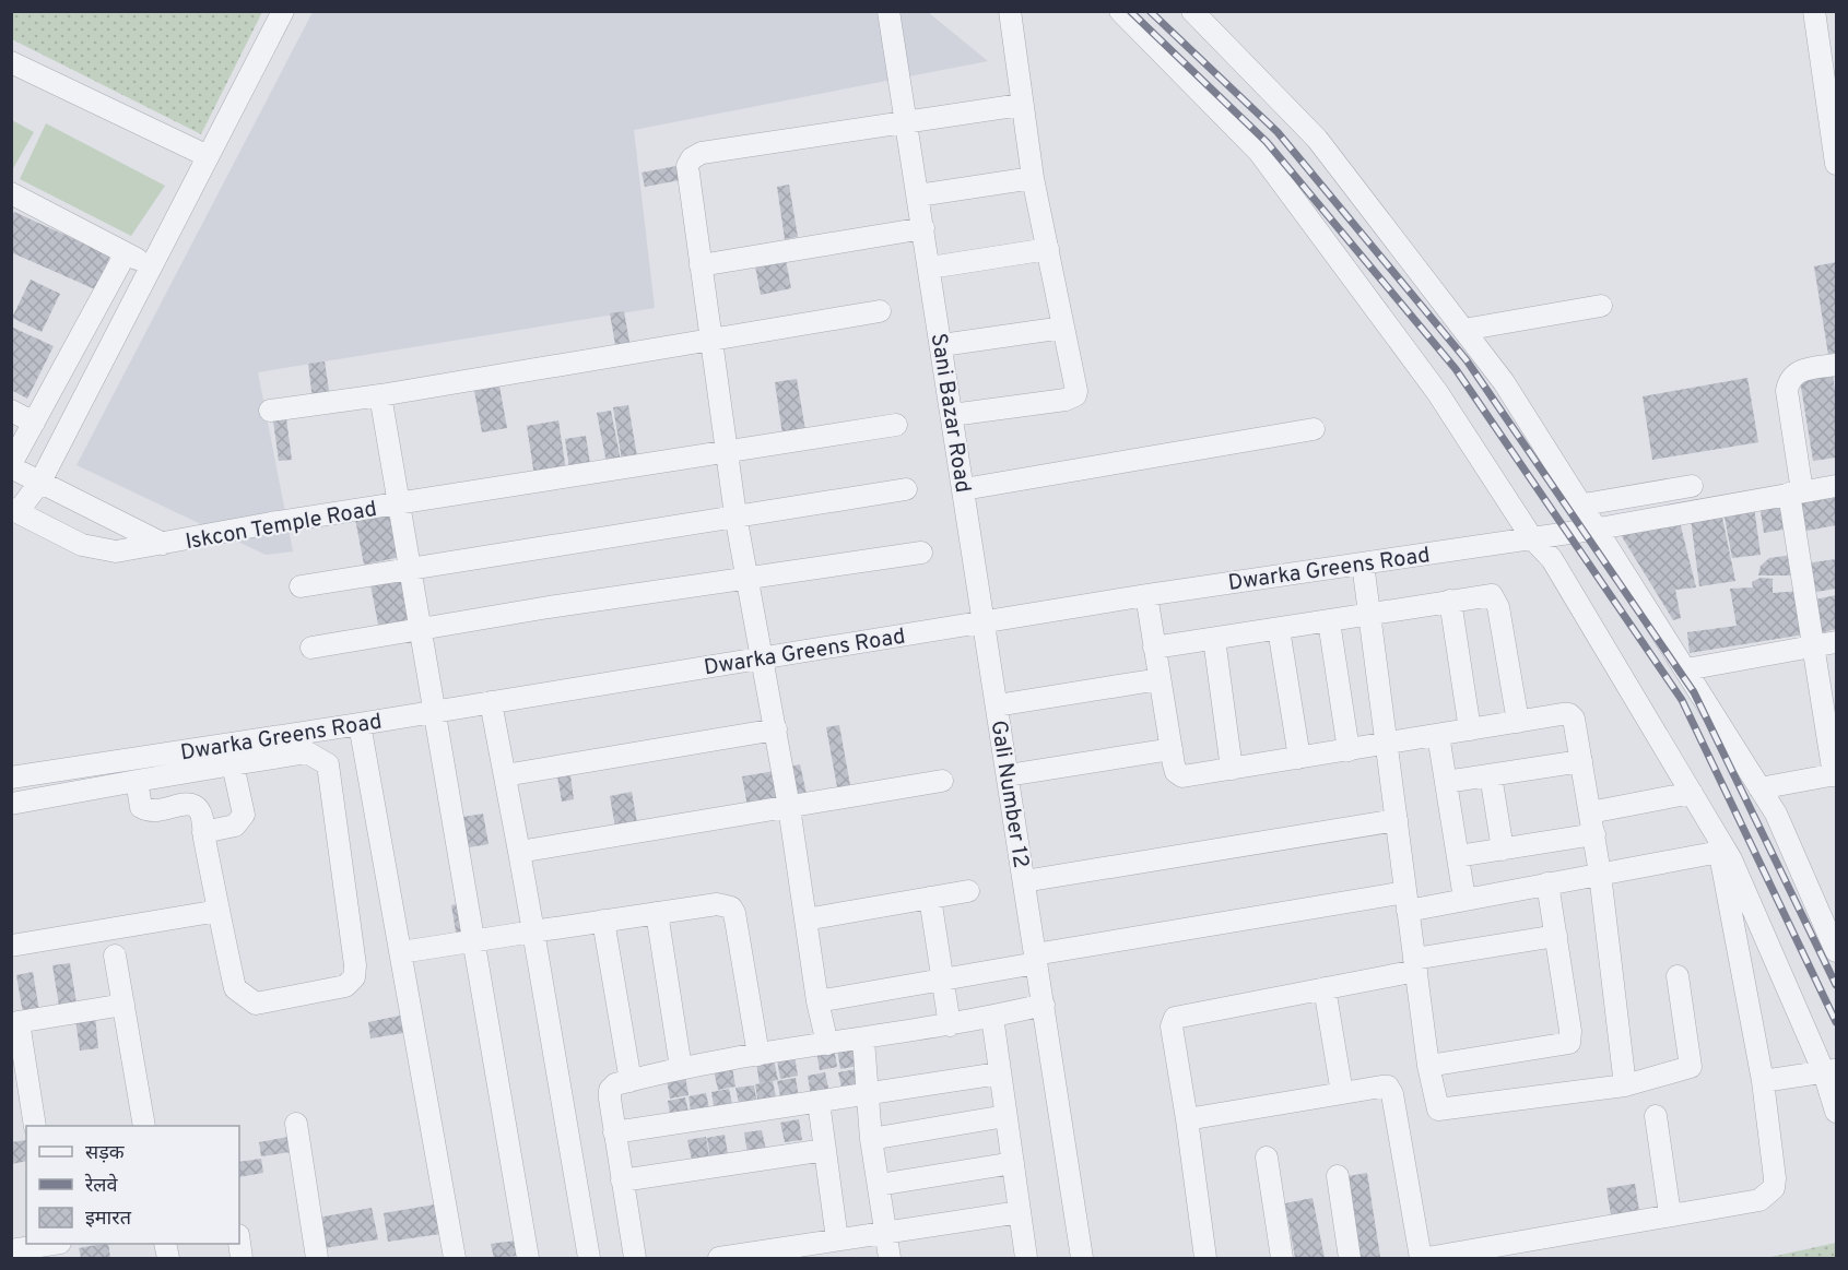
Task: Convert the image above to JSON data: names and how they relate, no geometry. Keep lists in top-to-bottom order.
{
  "streets": {
    "street": [
      "Sani Bazar Road",
      "Iskcon Temple Road",
      "Dwarka Greens Road",
      "Gali Number 12"
    ]
  },
  "crossings": [
    ["Sani Bazar Road", "Dwarka Greens Road"],
    ["Sani Bazar Road", "Gali Number 12"]
  ],
  "legend": ["सड़क", "रेलवे", "इमारत"]
}
